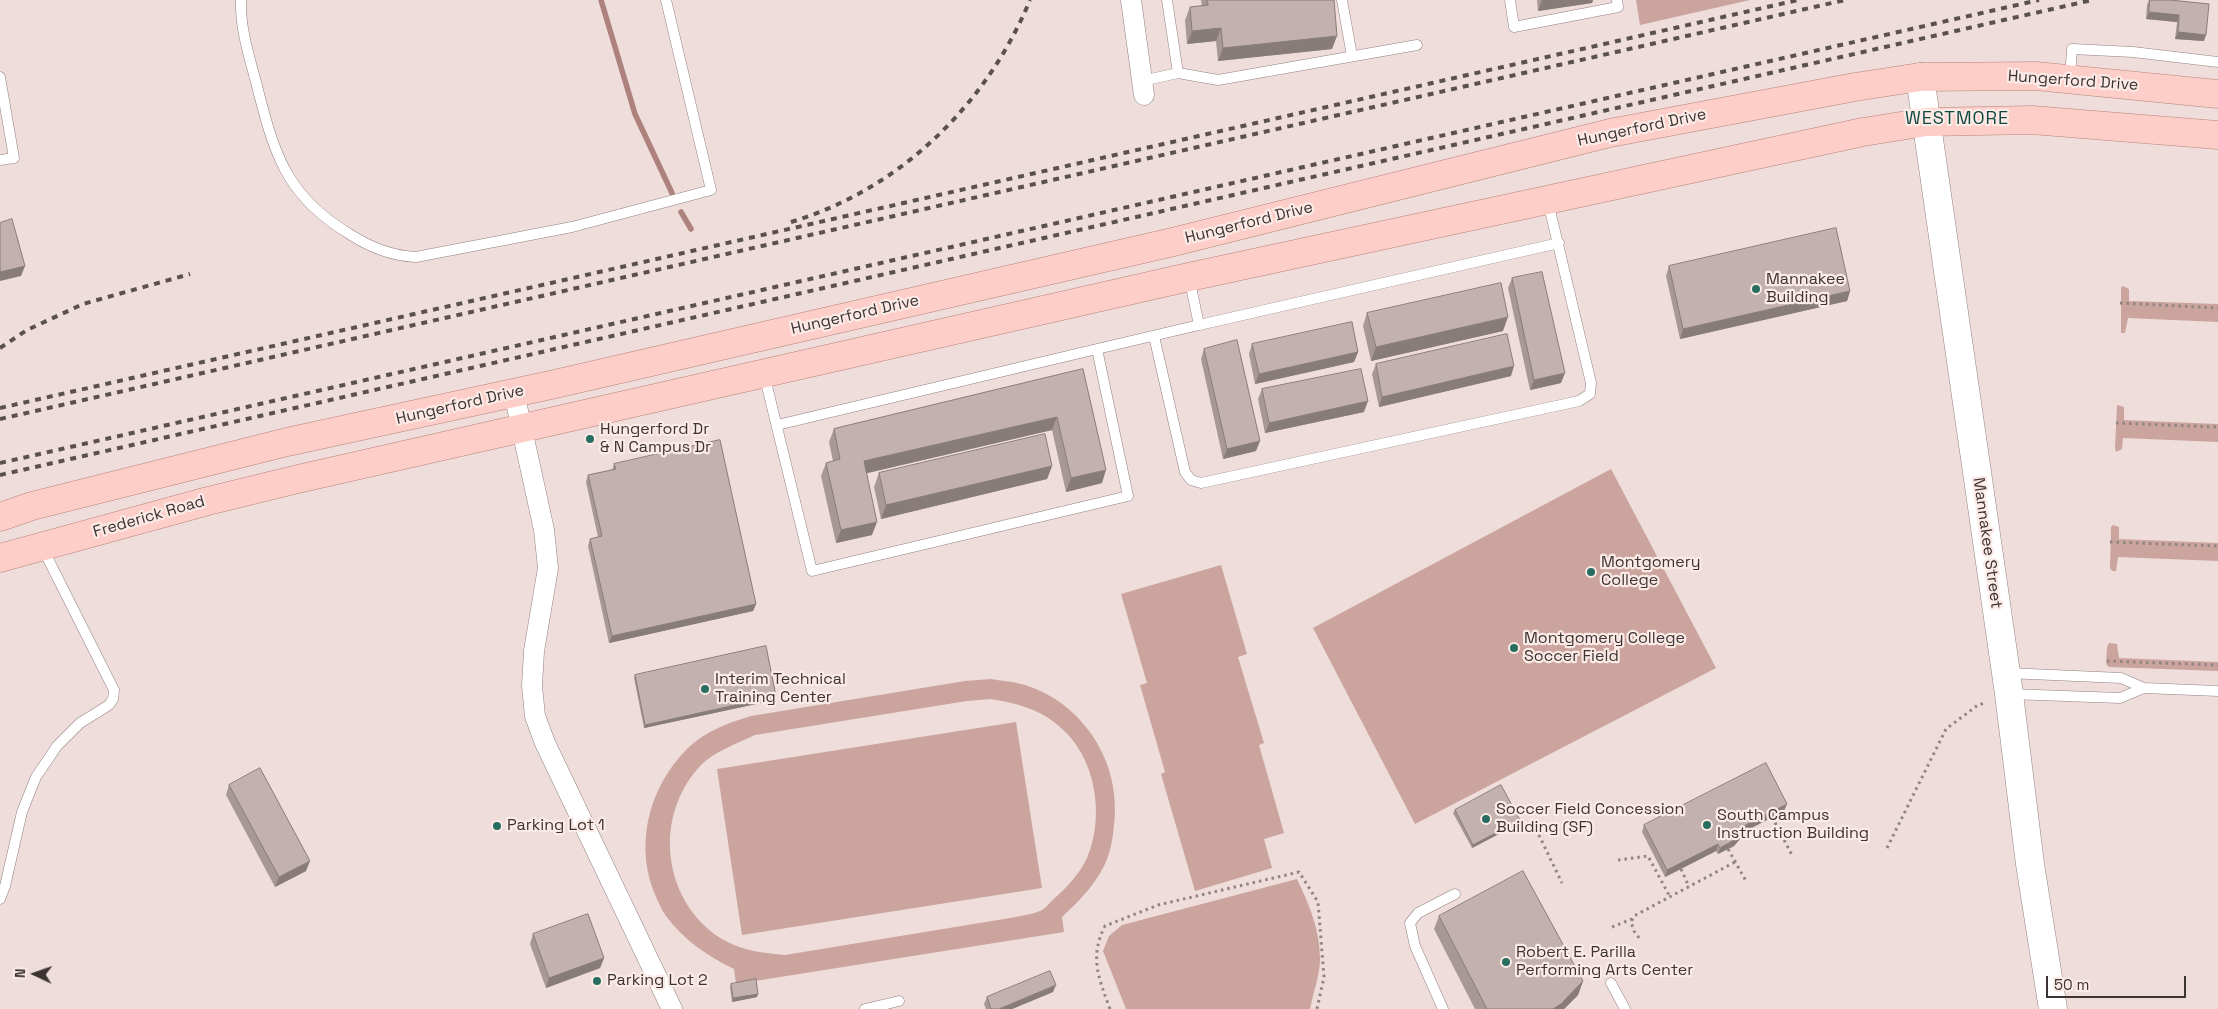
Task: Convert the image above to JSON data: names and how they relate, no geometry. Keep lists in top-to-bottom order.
{
  "streets": {
    "main road": ["Hungerford Drive", "Frederick Road"],
    "street": ["Mannakee Street"]
  },
  "crossings": [
    ["Hungerford Drive", "Mannakee Street"]
  ],
  "districts": ["WESTMORE"],
  "places": [
    "Mannakee Building",
    "Hungerford Dr & N Campus Dr",
    "Montgomery College",
    "Montgomery College Soccer Field",
    "Interim Technical Training Center",
    "Soccer Field Concession Building (SF)",
    "South Campus Instruction Building",
    "Parking Lot 1",
    "Robert E. Parilla Performing Arts Center",
    "Parking Lot 2"
  ],
  "scale_bar": "50 m",
  "north": "left"
}
